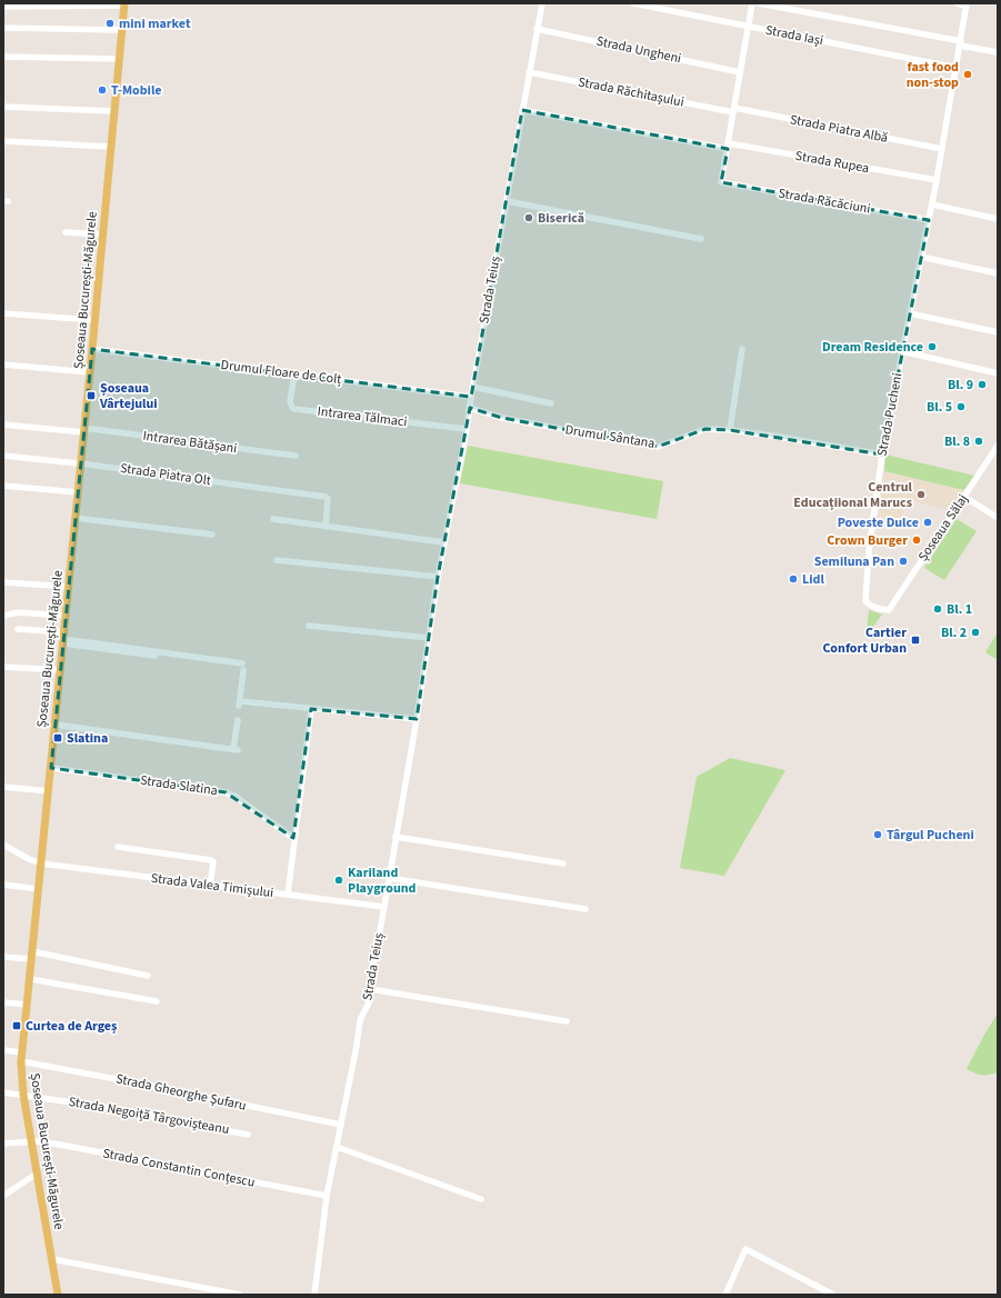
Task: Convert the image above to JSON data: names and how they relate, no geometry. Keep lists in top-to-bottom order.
{
  "streets": {
    "main road": ["Șoseaua București-Măgurele"],
    "street": [
      "Strada Iași",
      "Strada Ungheni",
      "Strada Răchitașului",
      "Strada Piatra Albă",
      "Strada Rupea",
      "Strada Răcăciuni",
      "Strada Teiuș",
      "Drumul Floare de Colț",
      "Strada Pucheni",
      "Intrarea Tălmaci",
      "Drumul Sântana",
      "Intrarea Bătășani",
      "Strada Piatra Olt",
      "Șoseaua Sălaj",
      "Strada Slatina",
      "Strada Valea Timișului",
      "Strada Gheorghe Șufaru",
      "Strada Negoiță Târgovișteanu",
      "Strada Constantin Conțescu"
    ]
  },
  "crossings": [
    ["Strada Iași", "Strada Pucheni"],
    ["Strada Ungheni", "Strada Teiuș"],
    ["Strada Răchitașului", "Strada Piatra Albă"],
    ["Strada Răchitașului", "Strada Teiuș"],
    ["Strada Piatra Albă", "Strada Pucheni"],
    ["Strada Rupea", "Strada Răcăciuni"],
    ["Strada Rupea", "Strada Teiuș"],
    ["Strada Rupea", "Strada Pucheni"],
    ["Strada Răcăciuni", "Strada Pucheni"],
    ["Șoseaua București-Măgurele", "Drumul Floare de Colț"],
    ["Șoseaua București-Măgurele", "Intrarea Bătășani"],
    ["Șoseaua București-Măgurele", "Strada Piatra Olt"],
    ["Șoseaua București-Măgurele", "Strada Slatina"],
    ["Șoseaua București-Măgurele", "Strada Valea Timișului"],
    ["Șoseaua București-Măgurele", "Strada Gheorghe Șufaru"],
    ["Șoseaua București-Măgurele", "Strada Negoiță Târgovișteanu"],
    ["Șoseaua București-Măgurele", "Strada Constantin Conțescu"],
    ["Strada Teiuș", "Drumul Floare de Colț"],
    ["Strada Teiuș", "Intrarea Tălmaci"],
    ["Strada Teiuș", "Drumul Sântana"],
    ["Strada Teiuș", "Strada Valea Timișului"],
    ["Strada Teiuș", "Strada Gheorghe Șufaru"],
    ["Strada Teiuș", "Strada Constantin Conțescu"],
    ["Drumul Floare de Colț", "Intrarea Tălmaci"],
    ["Strada Pucheni", "Drumul Sântana"],
    ["Strada Pucheni", "Șoseaua Sălaj"]
  ],
  "places": {
    "other": [
      "mini market",
      "fast food non-stop",
      "T-Mobile",
      "Biserică",
      "Dream Residence",
      "Bl. 9",
      "Bl. 5",
      "Bl. 8",
      "Centrul Educațiional Marucs",
      "Poveste Dulce",
      "Crown Burger",
      "Semiluna Pan",
      "Lidl",
      "Bl. 1",
      "Bl. 2",
      "Târgul Pucheni",
      "Kariland Playground"
    ],
    "transit": [
      "Șoseaua Vârtejului",
      "Cartier Confort Urban",
      "Slatina",
      "Curtea de Argeș"
    ]
  }
}
